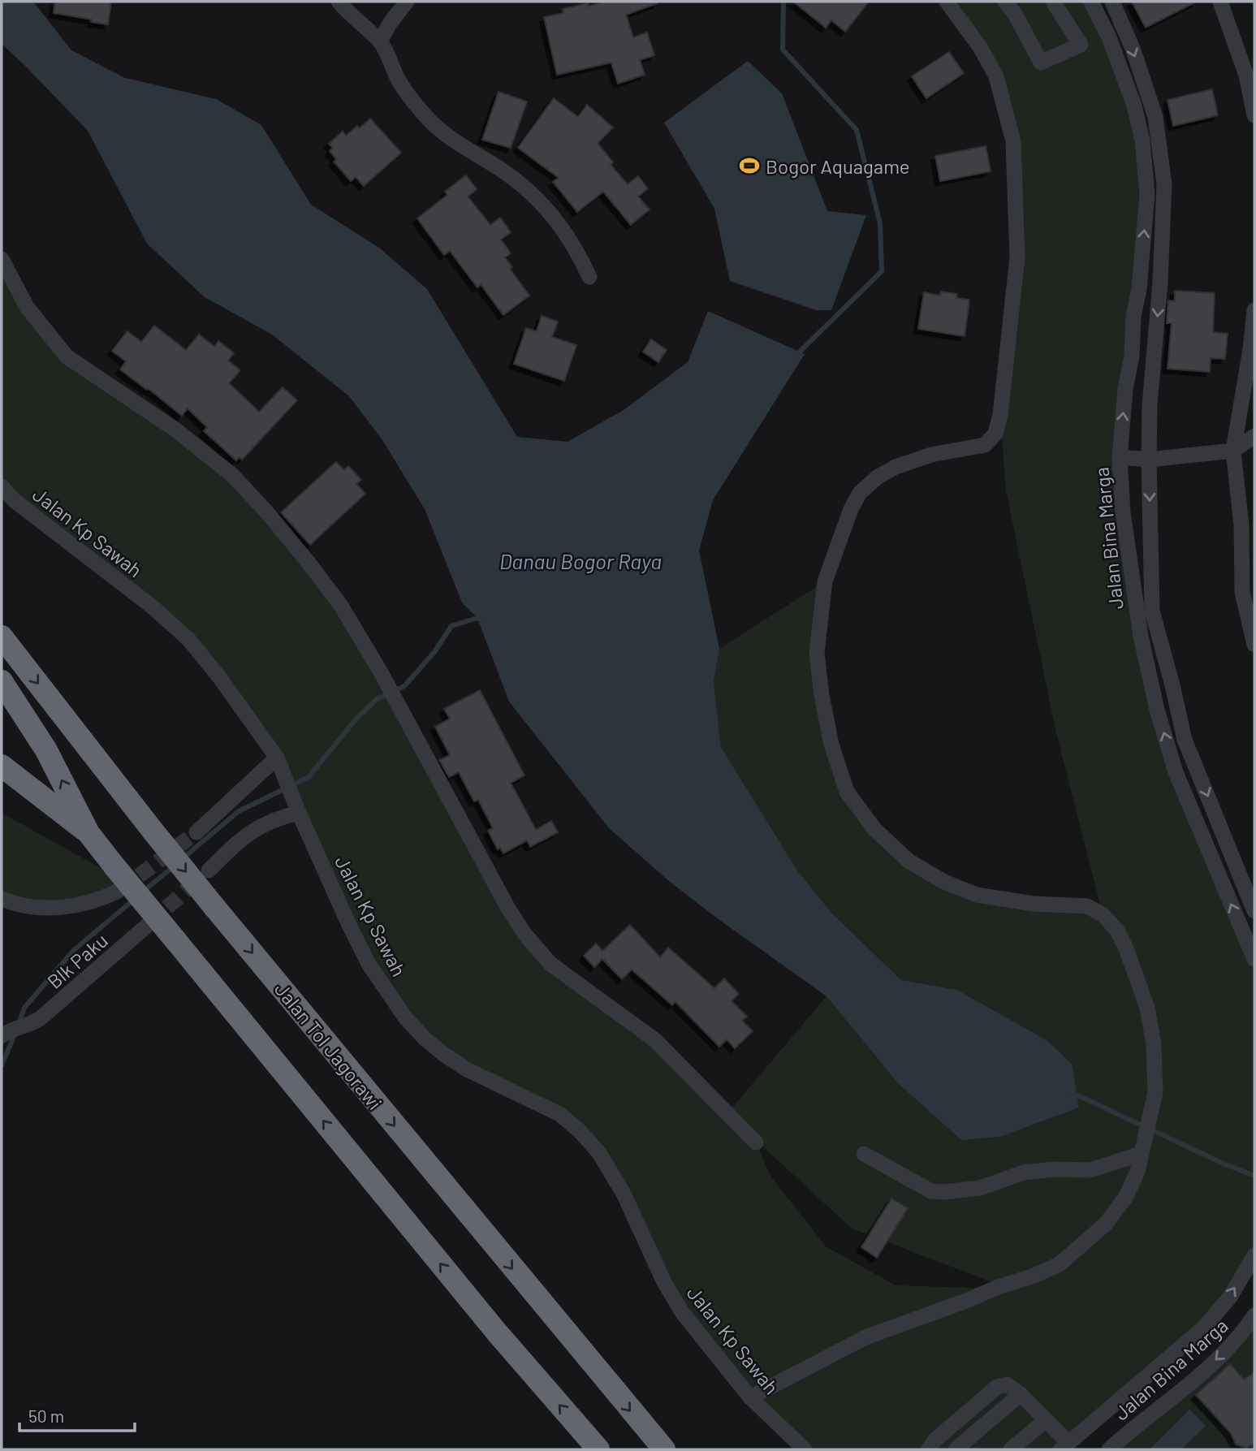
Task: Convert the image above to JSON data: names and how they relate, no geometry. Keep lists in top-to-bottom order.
{
  "streets": {
    "highway": ["Jalan Tol Jagorawi"],
    "street": ["Jalan Kp Sawah", "Jalan Bina Marga", "Blk Paku"]
  },
  "water": ["Danau Bogor Raya"],
  "places": {
    "sports": ["Bogor Aquagame"]
  },
  "scale_bar": "50 m"
}
